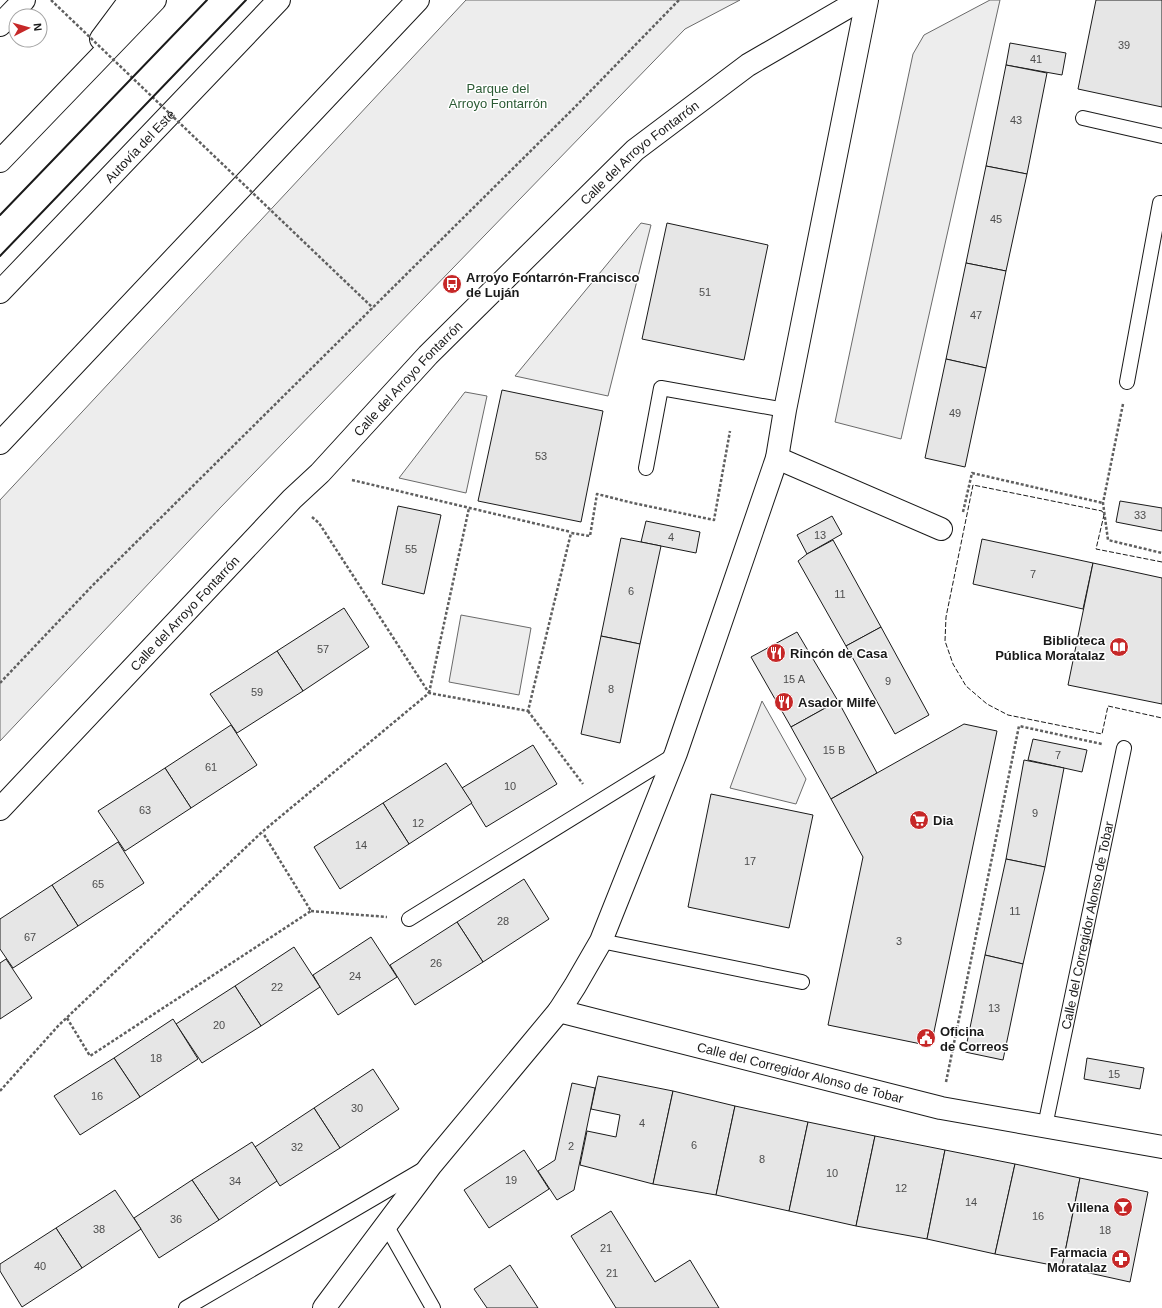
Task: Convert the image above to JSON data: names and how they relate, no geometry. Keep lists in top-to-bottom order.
{
  "streets": {
    "main road": ["Autovía del Este", "Calle del Arroyo Fontarrón", "Calle del Corregidor Alonso de Tobar"]
  },
  "parks": ["Parque del Arroyo Fontarrón"],
  "places": {
    "bus stop": ["Arroyo Fontarrón-Francisco de Luján"],
    "library": ["Biblioteca Pública Moratalaz"],
    "restaurant": ["Rincón de Casa", "Asador Milfe"],
    "supermarket": ["Dia"],
    "public building": ["Oficina de Correos"],
    "bar": ["Villena"],
    "pharmacy": ["Farmacia Moratalaz"]
  },
  "house_numbers": [
    "39",
    "41",
    "43",
    "45",
    "51",
    "47",
    "49",
    "53",
    "33",
    "13",
    "4",
    "55",
    "7",
    "6",
    "11",
    "57",
    "15 A",
    "9",
    "8",
    "59",
    "15 B",
    "7",
    "61",
    "10",
    "63",
    "9",
    "12",
    "14",
    "17",
    "65",
    "11",
    "28",
    "67",
    "3",
    "26",
    "24",
    "22",
    "13",
    "20",
    "18",
    "15",
    "16",
    "30",
    "4",
    "6",
    "2",
    "32",
    "8",
    "10",
    "19",
    "34",
    "12",
    "14",
    "16",
    "36",
    "38",
    "18",
    "21",
    "40",
    "21"
  ],
  "north": "right"
}
